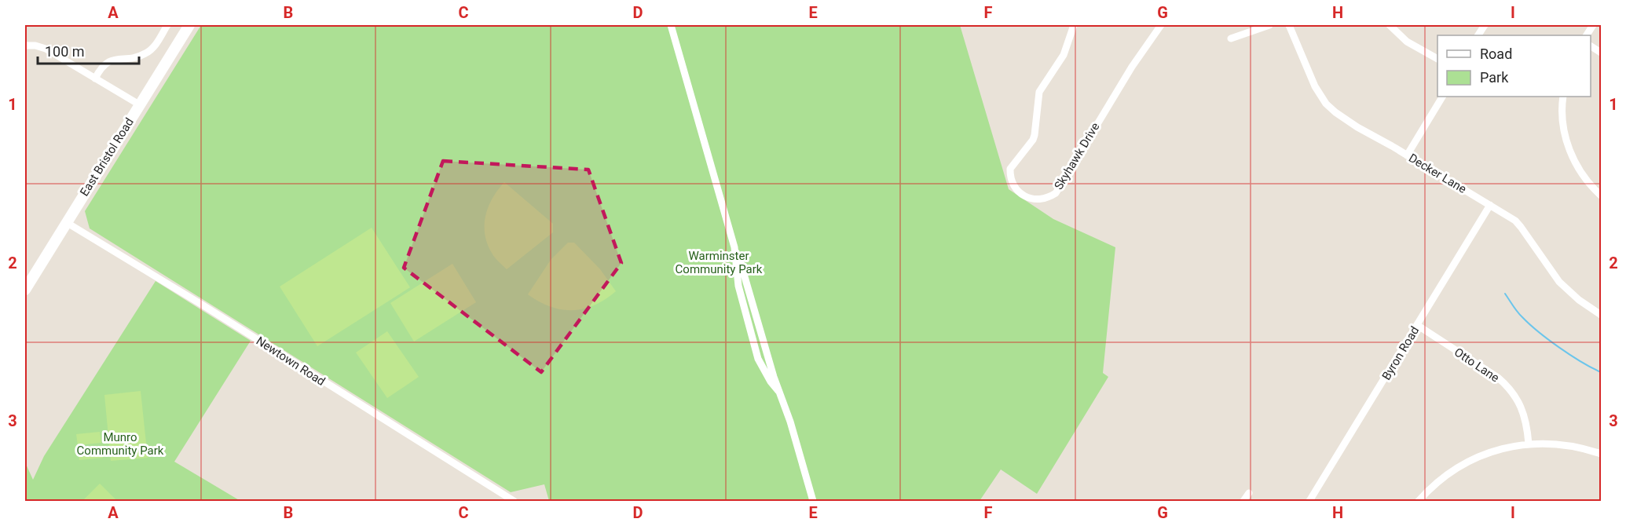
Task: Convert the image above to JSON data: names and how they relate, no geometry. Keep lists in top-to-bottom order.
{
  "streets": {
    "main road": ["East Bristol Road"],
    "street": [
      "Skyhawk Drive",
      "Decker Lane",
      "Byron Road",
      "Newtown Road",
      "Otto Lane"
    ]
  },
  "crossings": [
    ["East Bristol Road", "Newtown Road"],
    ["Decker Lane", "Byron Road"],
    ["Byron Road", "Otto Lane"]
  ],
  "parks": ["Warminster Community Park", "Munro Community Park"],
  "legend": ["Road", "Park"],
  "scale_bar": "100 m",
  "grid": {
    "columns": [
      "A",
      "B",
      "C",
      "D",
      "E",
      "F",
      "G",
      "H",
      "I"
    ],
    "rows": ["1", "2", "3"]
  }
}
